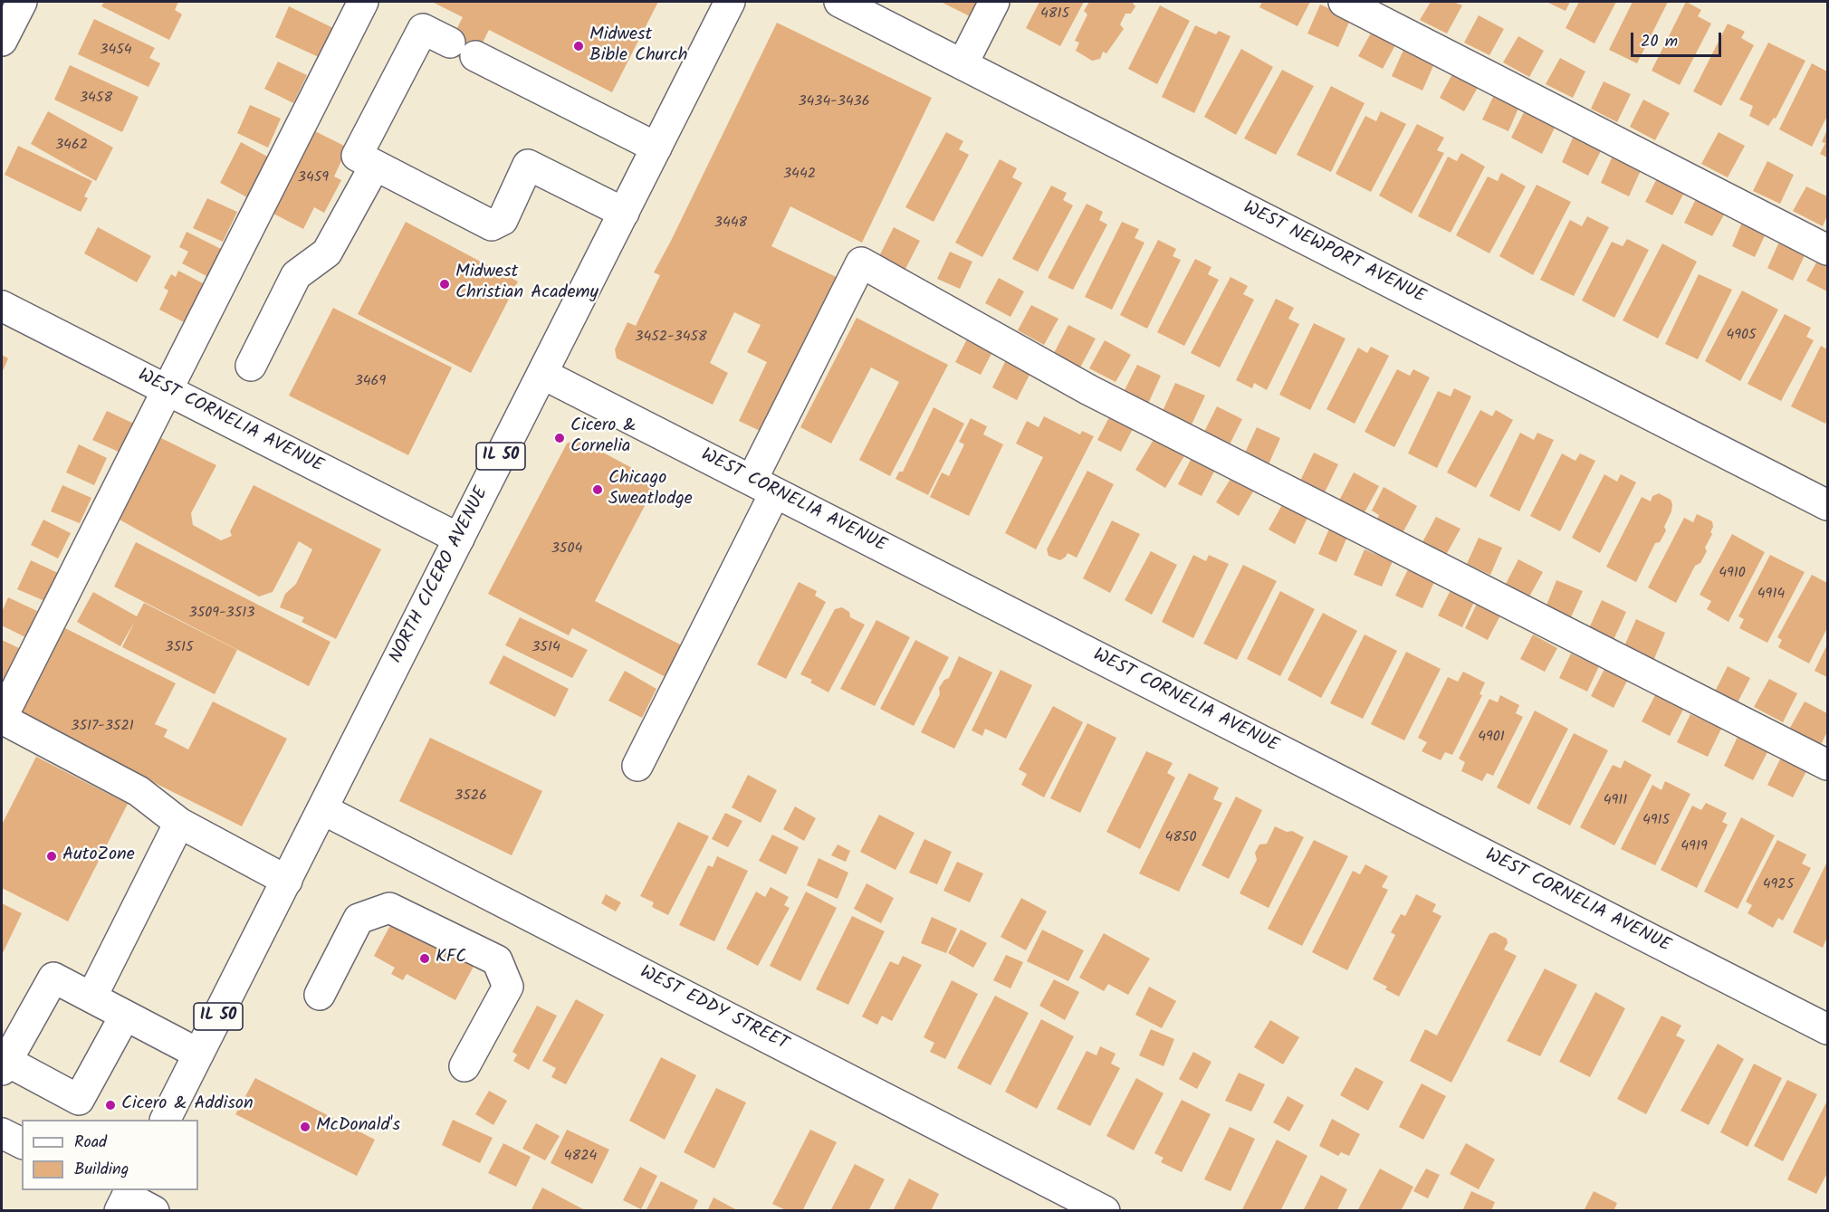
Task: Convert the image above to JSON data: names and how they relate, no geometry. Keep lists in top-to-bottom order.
{
  "streets": {
    "street": [
      "WEST NEWPORT AVENUE",
      "WEST CORNELIA AVENUE",
      "IL 50",
      "NORTH CICERO AVENUE",
      "WEST EDDY STREET"
    ]
  },
  "crossings": [
    ["WEST CORNELIA AVENUE", "NORTH CICERO AVENUE"],
    ["NORTH CICERO AVENUE", "WEST EDDY STREET"]
  ],
  "places": [
    "Midwest Bible Church",
    "Midwest Christian Academy",
    "Cicero & Cornelia",
    "Chicago Sweatlodge",
    "AutoZone",
    "KFC",
    "Cicero & Addison",
    "McDonald's"
  ],
  "house_numbers": [
    "4815",
    "3454",
    "3458",
    "3434-3436",
    "3462",
    "3442",
    "3459",
    "3448",
    "4905",
    "3452-3458",
    "3469",
    "3504",
    "4910",
    "4914",
    "3509-3513",
    "3515",
    "3514",
    "3517-3521",
    "4901",
    "3526",
    "4911",
    "4915",
    "4850",
    "4919",
    "4925",
    "4824"
  ],
  "legend": ["Road", "Building"],
  "scale_bar": "20 m"
}
